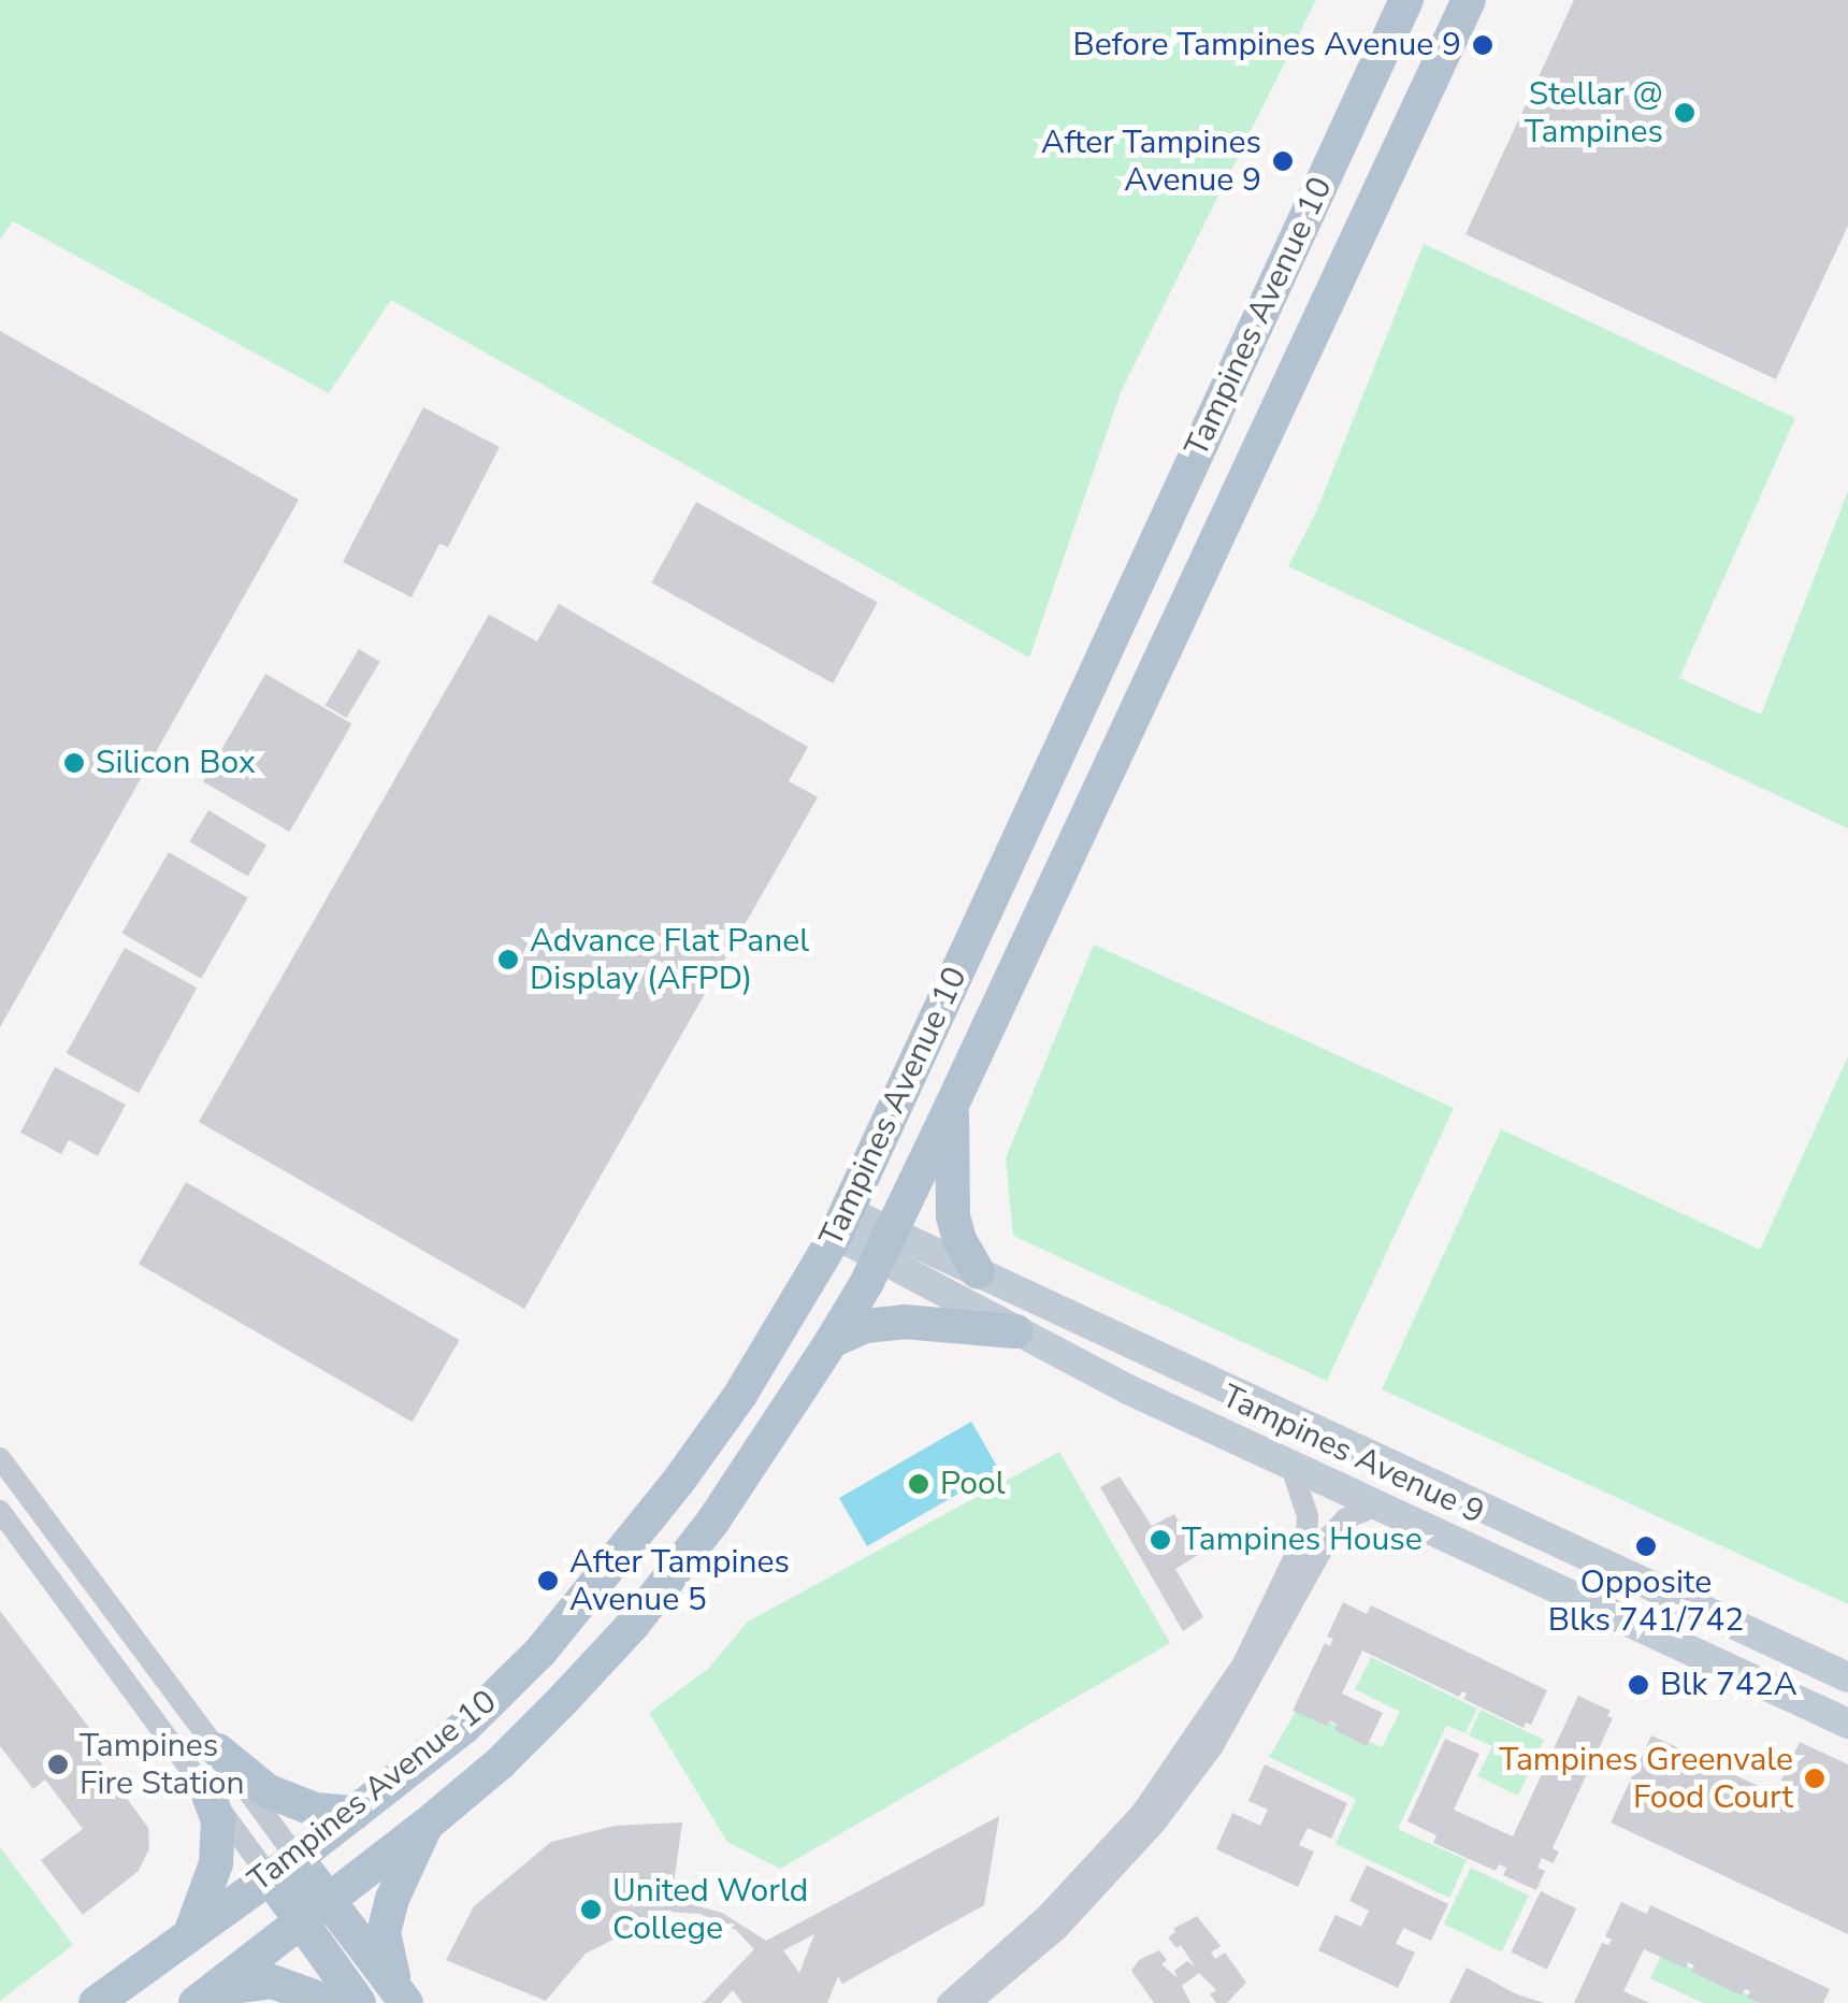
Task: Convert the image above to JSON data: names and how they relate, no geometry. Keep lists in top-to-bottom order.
{
  "streets": {
    "main road": ["Tampines Avenue 10", "Tampines Avenue 9"]
  },
  "crossings": [
    ["Tampines Avenue 10", "Tampines Avenue 9"]
  ],
  "places": [
    "Before Tampines Avenue 9",
    "Stellar @ Tampines",
    "After Tampines Avenue 9",
    "Silicon Box",
    "Advance Flat Panel Display (AFPD)",
    "Pool",
    "Tampines House",
    "Opposite Blks 741/742",
    "After Tampines Avenue 5",
    "Blk 742A",
    "Tampines Fire Station",
    "Tampines Greenvale Food Court",
    "United World College"
  ]
}
